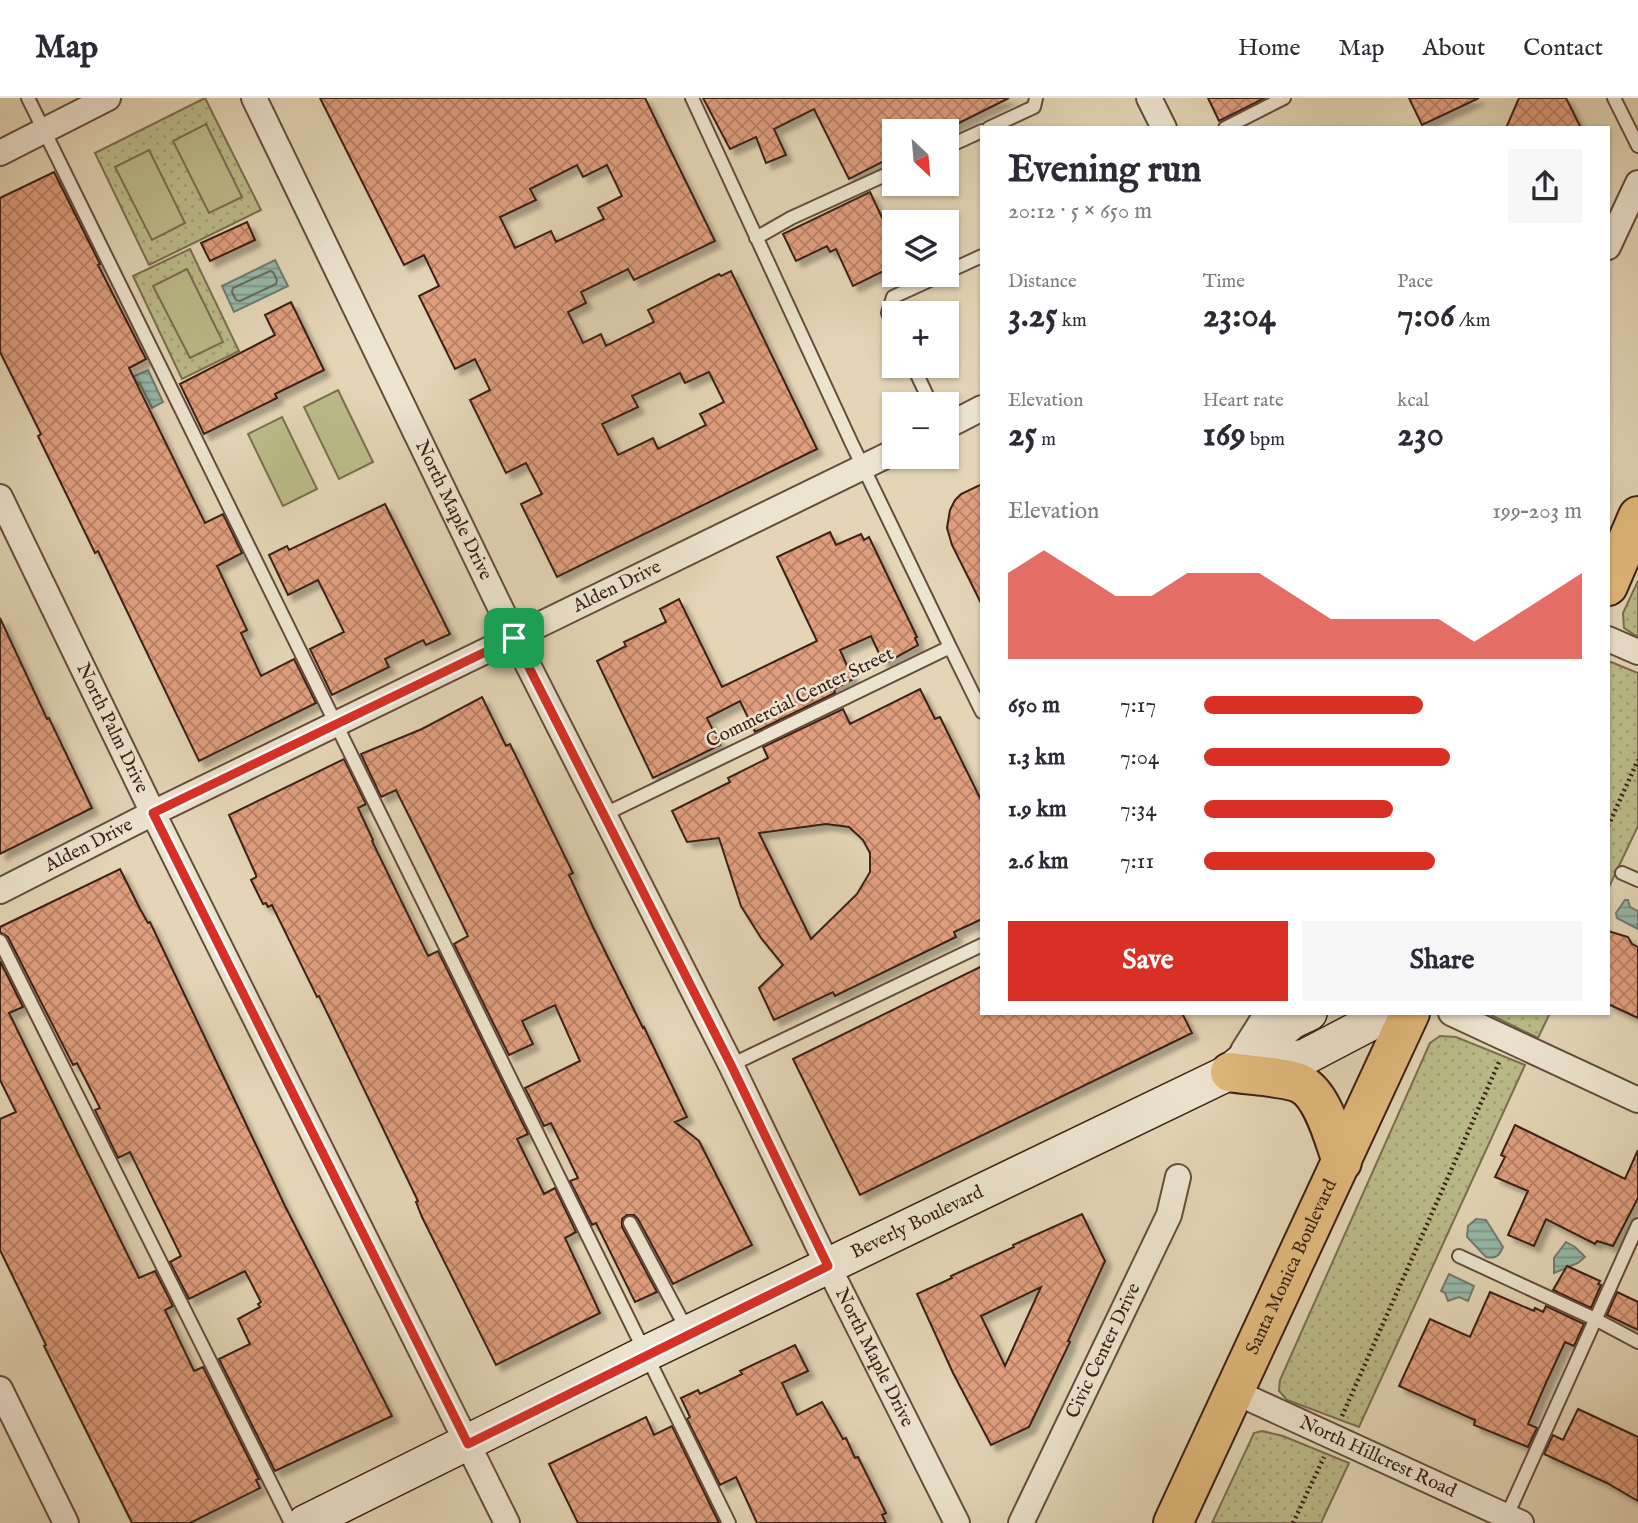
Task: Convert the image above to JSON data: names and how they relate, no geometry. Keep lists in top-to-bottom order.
{
  "streets": {
    "main road": ["Beverly Boulevard", "Santa Monica Boulevard"],
    "street": [
      "North Maple Drive",
      "Alden Drive",
      "North Palm Drive",
      "Civic Center Drive",
      "North Hillcrest Road"
    ],
    "lane": ["Commercial Center Street"]
  },
  "crossings": [
    ["North Maple Drive", "Alden Drive"],
    ["North Maple Drive", "Commercial Center Street"],
    ["North Maple Drive", "Beverly Boulevard"],
    ["Alden Drive", "North Palm Drive"],
    ["North Palm Drive", "Beverly Boulevard"],
    ["Santa Monica Boulevard", "North Hillcrest Road"]
  ],
  "north": "bottom right",
  "page": {
    "header": "Map",
    "nav": [
      "Home",
      "Map",
      "About",
      "Contact"
    ],
    "map_buttons": ["+", "−"],
    "heading": ["Evening run", "20:12 · 5 × 650 m"],
    "stats": [
      ["Distance", "3.25 km"],
      ["Time", "23:04"],
      ["Pace", "7:06 /km"],
      ["Elevation", "25 m"],
      ["Heart rate", "169 bpm"],
      ["kcal", "230"]
    ],
    "chart": ["Elevation", "199–203 m"],
    "list": [
      {
        "name": "650 m",
        "note": "7:17"
      },
      {
        "name": "1.3 km",
        "note": "7:04"
      },
      {
        "name": "1.9 km",
        "note": "7:34"
      },
      {
        "name": "2.6 km",
        "note": "7:11"
      }
    ],
    "buttons": ["Save", "Share"]
  }
}
